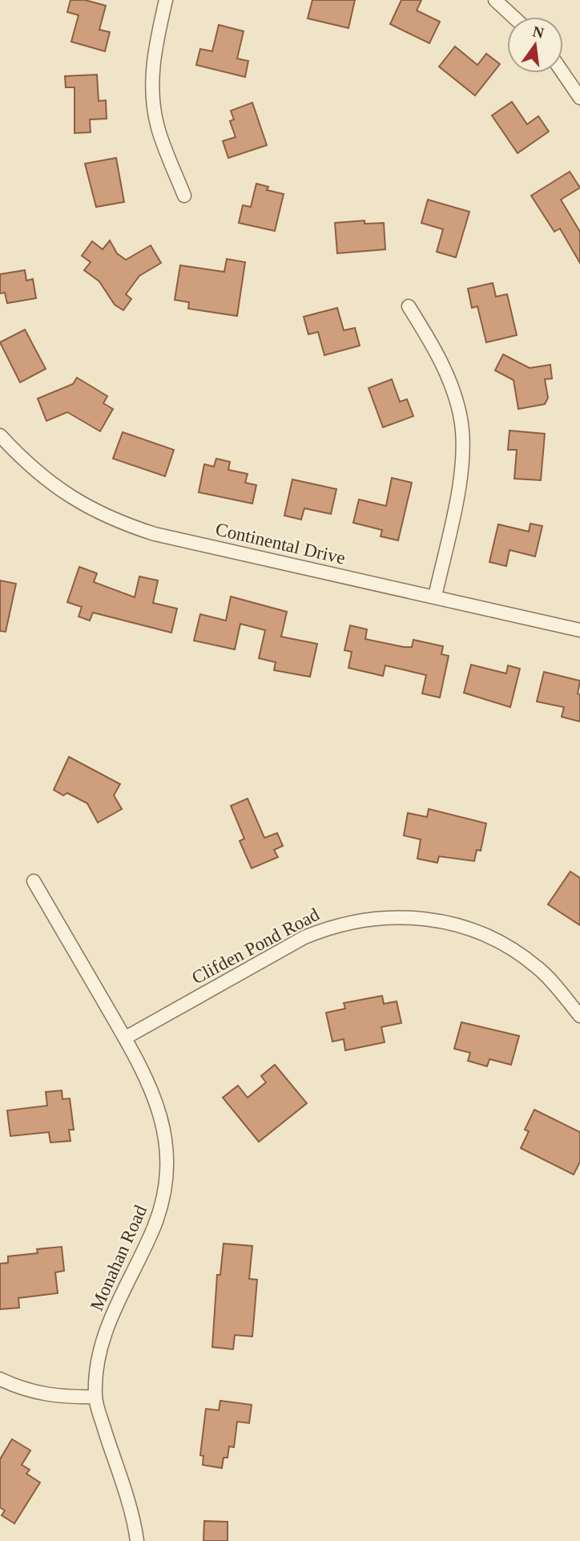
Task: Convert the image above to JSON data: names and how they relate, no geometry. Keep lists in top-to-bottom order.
{
  "streets": {
    "street": ["Continental Drive", "Clifden Pond Road", "Monahan Road"]
  },
  "crossings": [
    ["Clifden Pond Road", "Monahan Road"]
  ],
  "north": "top"
}
